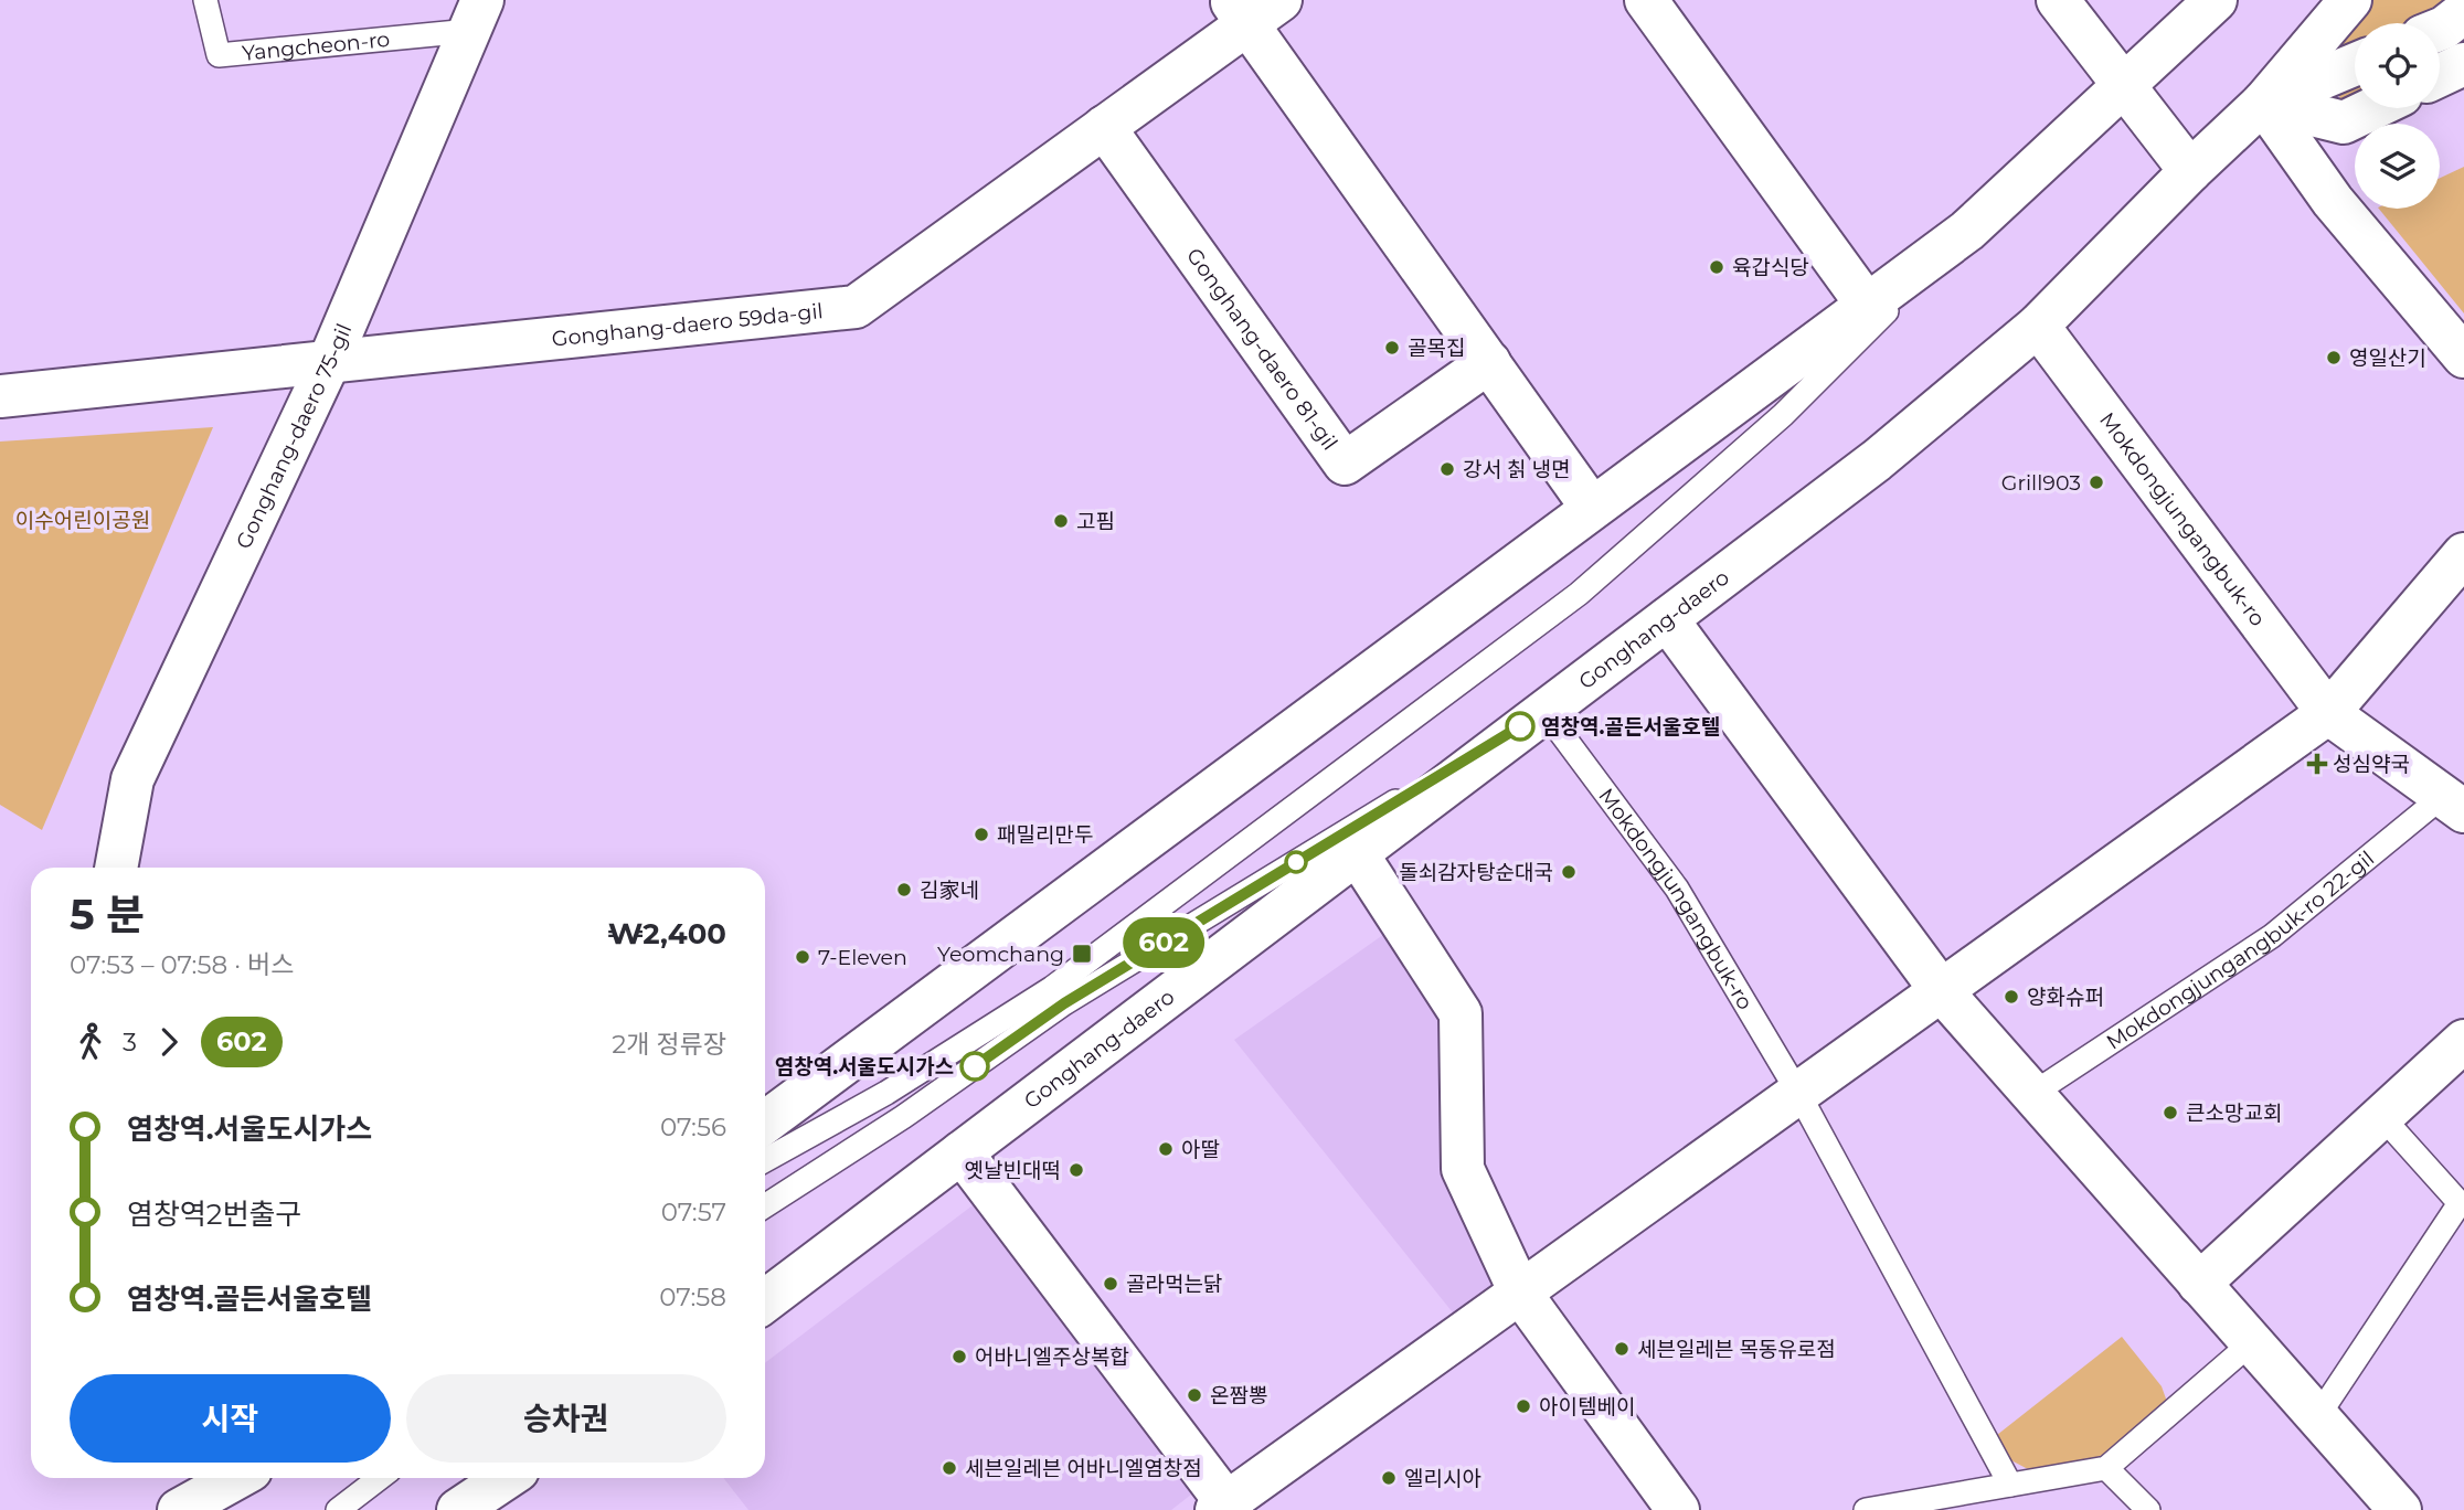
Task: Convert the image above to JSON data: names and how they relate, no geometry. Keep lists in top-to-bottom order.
{
  "streets": {
    "street": [
      "Gonghang-daero 59da-gil",
      "Gonghang-daero 81-gil",
      "Gonghang-daero 75-gil",
      "Mokdongjungangbuk-ro",
      "Gonghang-daero"
    ],
    "lane": ["Yangcheon-ro", "Mokdongjungangbuk-ro 22-gil"]
  },
  "crossings": [
    ["Yangcheon-ro", "Gonghang-daero 75-gil"],
    ["Gonghang-daero 59da-gil", "Gonghang-daero 81-gil"],
    ["Gonghang-daero 59da-gil", "Gonghang-daero 75-gil"],
    ["Mokdongjungangbuk-ro", "Gonghang-daero"],
    ["Mokdongjungangbuk-ro", "Mokdongjungangbuk-ro 22-gil"]
  ],
  "parks": ["이수어린이공원"],
  "places": {
    "other": [
      "육갑식당",
      "골목집",
      "영일산기",
      "강서 칡 냉면",
      "Grill903",
      "고핌",
      "염창역.골든서울호텔",
      "패밀리만두",
      "돌쇠감자탕순대국",
      "김家네",
      "7-Eleven",
      "양화슈퍼",
      "염창역.서울도시가스",
      "큰소망교회",
      "아딸",
      "옛날빈대떡",
      "골라먹는닭",
      "세븐일레븐 목동유로점",
      "어바니엘주상복합",
      "온짬뽕",
      "아이템베이",
      "세븐일레븐 어바니엘염창점",
      "엘리시아"
    ],
    "health": ["성심약국"],
    "transit": ["Yeomchang"]
  },
  "lines": ["bus line 602"],
  "page": {
    "on_map": "602",
    "heading": ["5 분", "07:53 – 07:58 · 버스", "₩2,400"],
    "legs": ["3", "602", "2개 정류장"],
    "list": [
      {
        "name": "염창역.서울도시가스",
        "value": "07:56"
      },
      {
        "name": "염창역2번출구",
        "value": "07:57"
      },
      {
        "name": "염창역.골든서울호텔",
        "value": "07:58"
      }
    ],
    "buttons": ["시작", "승차권"]
  }
}
